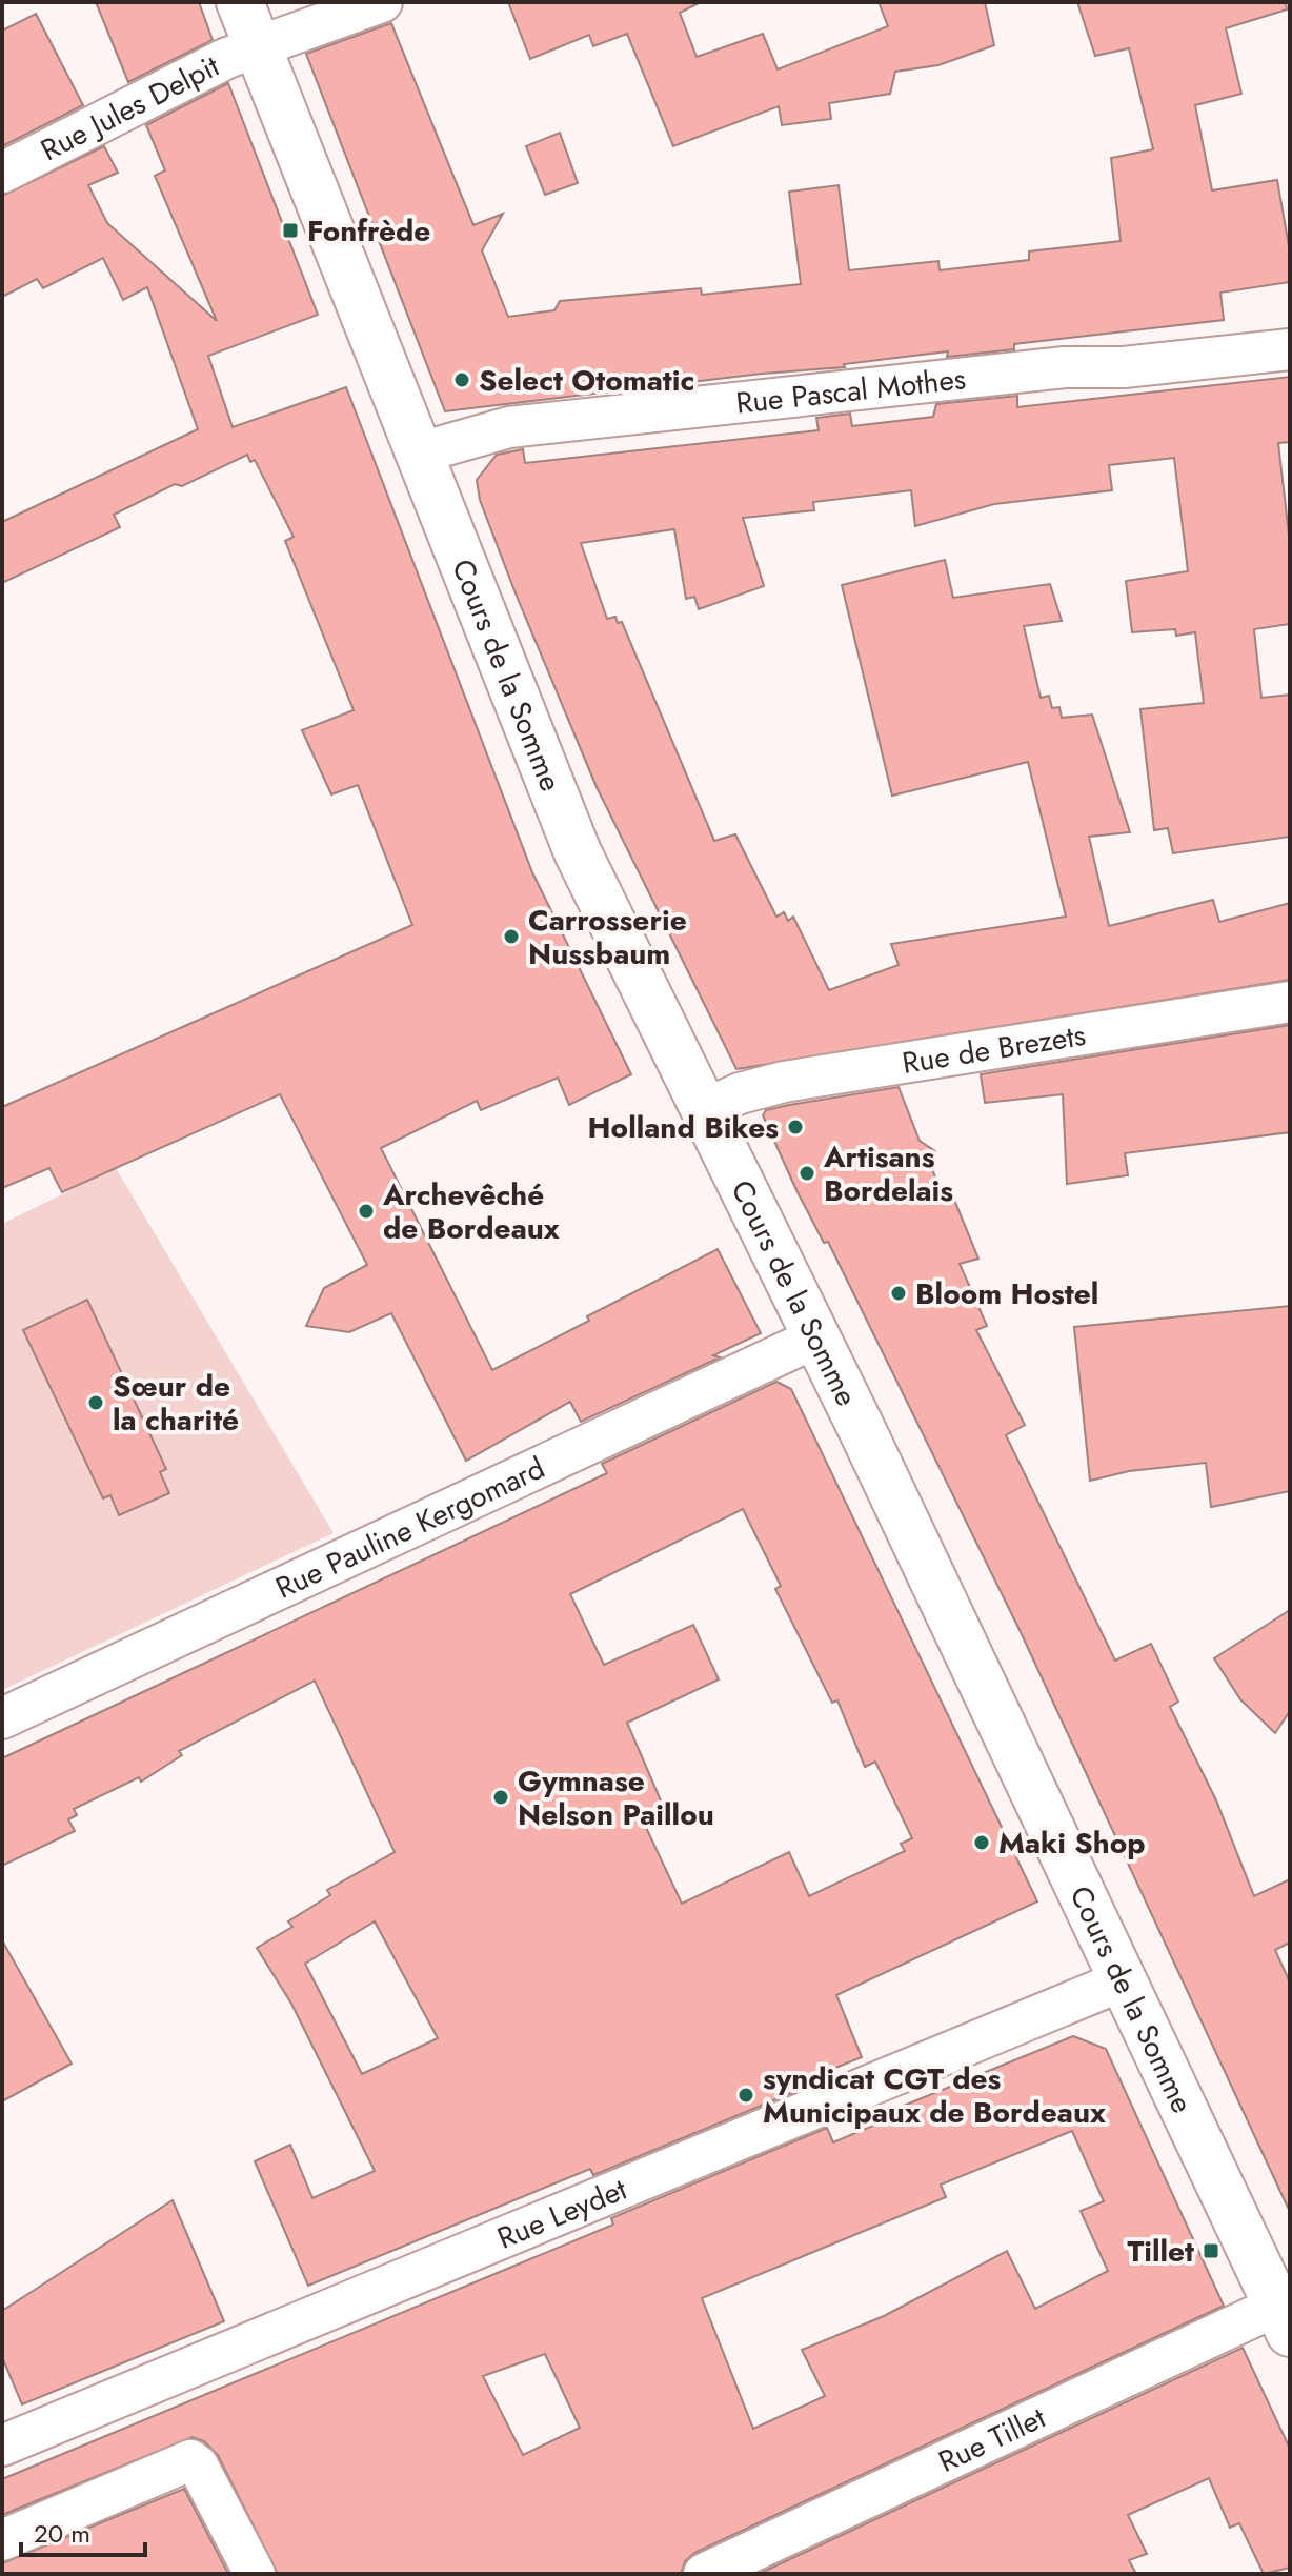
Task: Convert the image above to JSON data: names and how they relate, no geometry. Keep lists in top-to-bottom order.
{
  "streets": {
    "main road": ["Cours de la Somme"],
    "street": [
      "Rue Jules Delpit",
      "Rue Pascal Mothes",
      "Rue de Brezets",
      "Rue Pauline Kergomard",
      "Rue Leydet",
      "Rue Tillet"
    ]
  },
  "crossings": [
    ["Rue Jules Delpit", "Cours de la Somme"],
    ["Rue Pascal Mothes", "Cours de la Somme"],
    ["Cours de la Somme", "Rue de Brezets"],
    ["Cours de la Somme", "Rue Pauline Kergomard"],
    ["Cours de la Somme", "Rue Leydet"],
    ["Cours de la Somme", "Rue Tillet"]
  ],
  "places": {
    "transit": ["Fonfrède", "Tillet"],
    "other": [
      "Select Otomatic",
      "Carrosserie Nussbaum",
      "Holland Bikes",
      "Artisans Bordelais",
      "Archevêché de Bordeaux",
      "Bloom Hostel",
      "Sœur de la charité",
      "Gymnase Nelson Paillou",
      "Maki Shop",
      "syndicat CGT des Municipaux de Bordeaux"
    ]
  },
  "scale_bar": "20 m"
}
